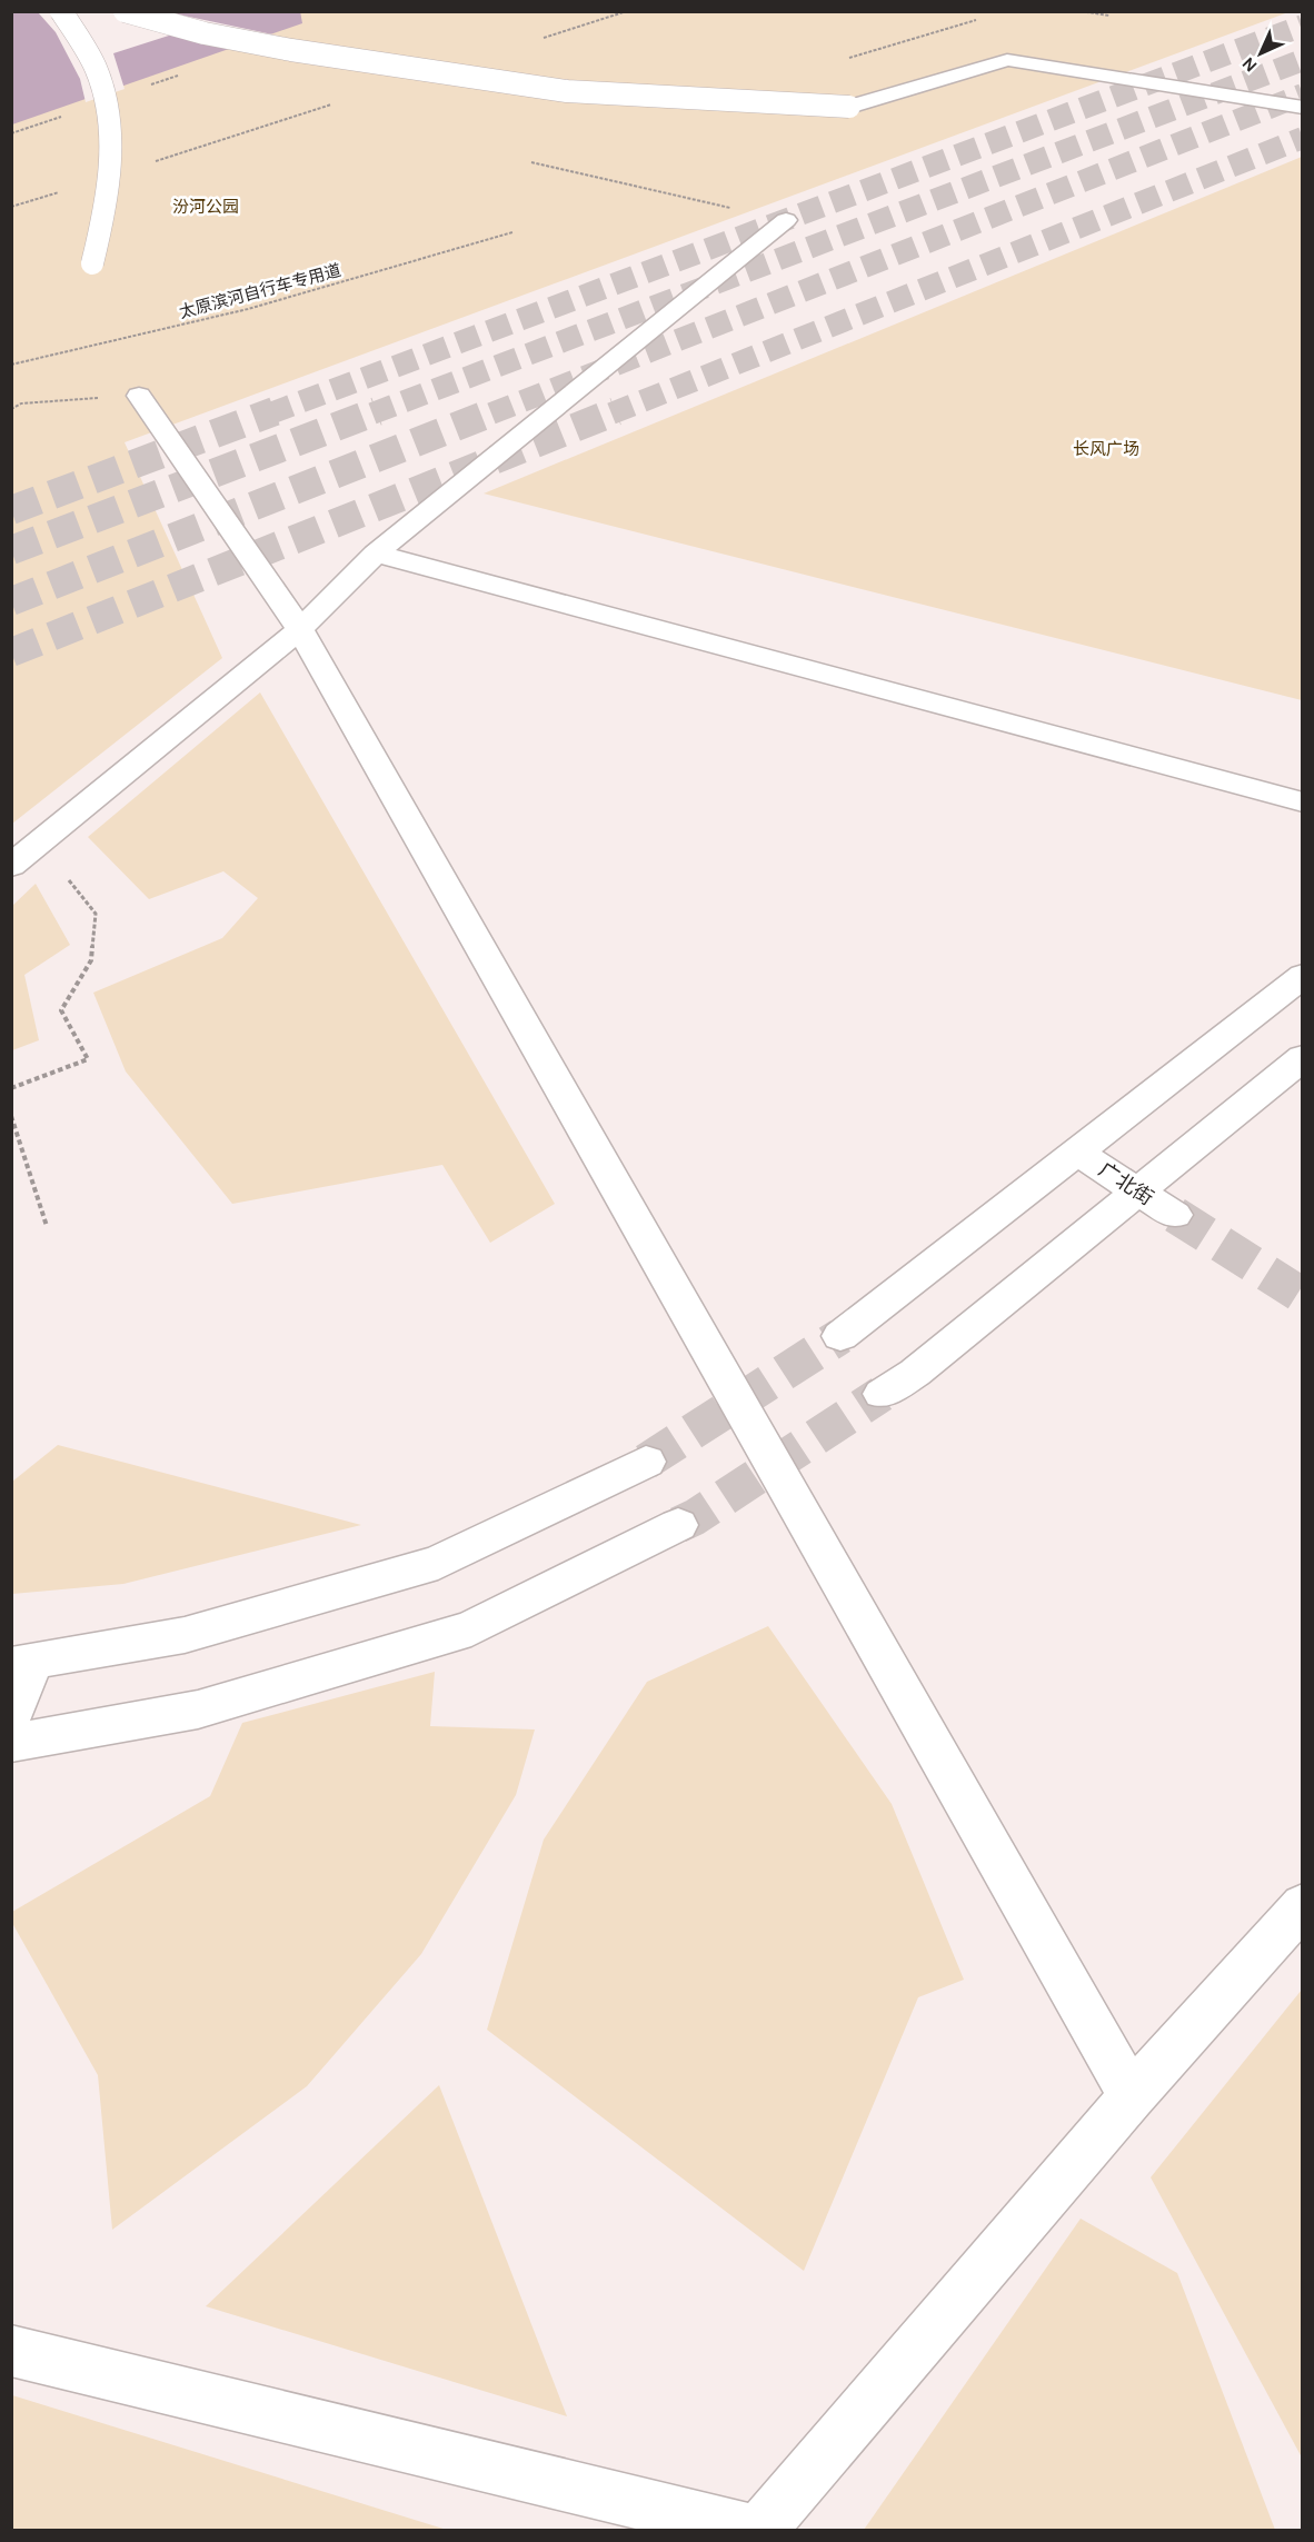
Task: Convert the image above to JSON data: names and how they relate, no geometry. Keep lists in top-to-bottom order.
{
  "streets": {
    "street": ["广北街"],
    "path": ["太原滨河自行车专用道"]
  },
  "parks": ["汾河公园", "长风广场"],
  "north": "bottom left"
}
